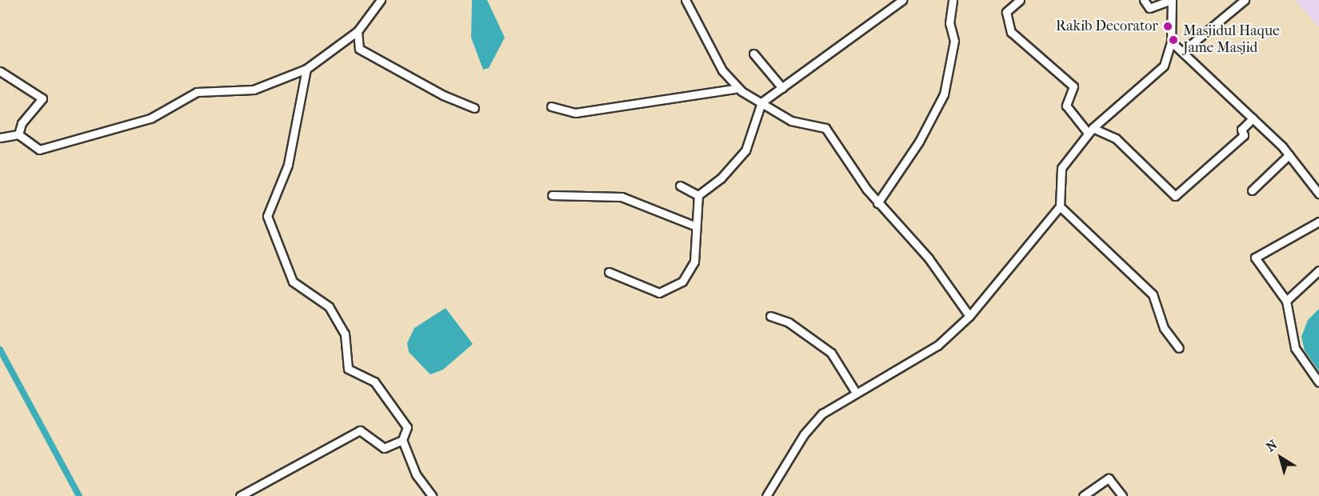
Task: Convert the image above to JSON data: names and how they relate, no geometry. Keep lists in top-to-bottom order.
{
  "places": ["Rakib Decorator", "Masjidul Haque Jame Masjid"],
  "north": "top left"
}
